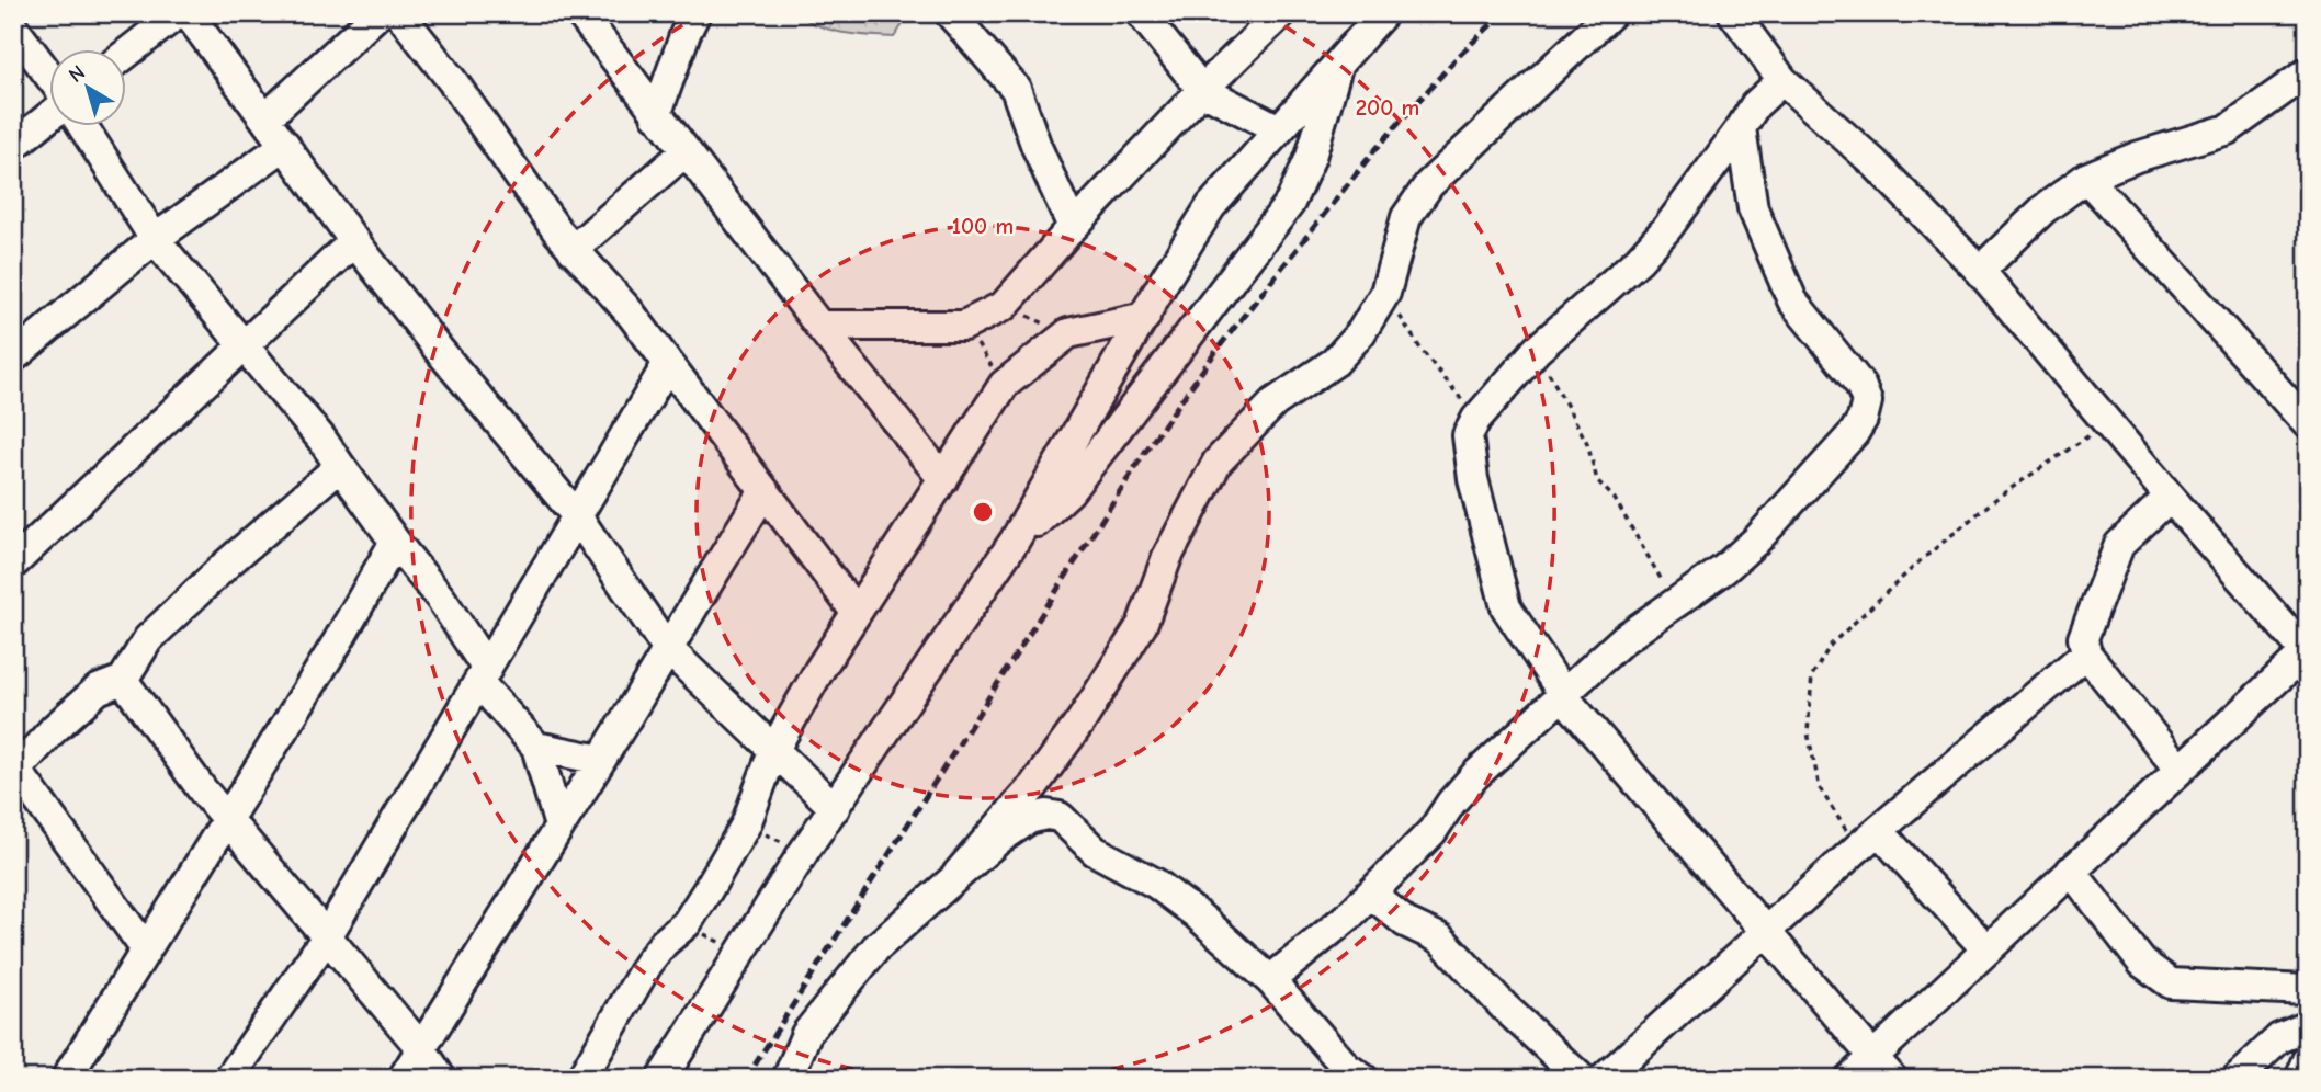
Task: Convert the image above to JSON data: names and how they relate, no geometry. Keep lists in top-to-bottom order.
{
  "north": "top left",
  "rings": ["200 m", "100 m"]
}
